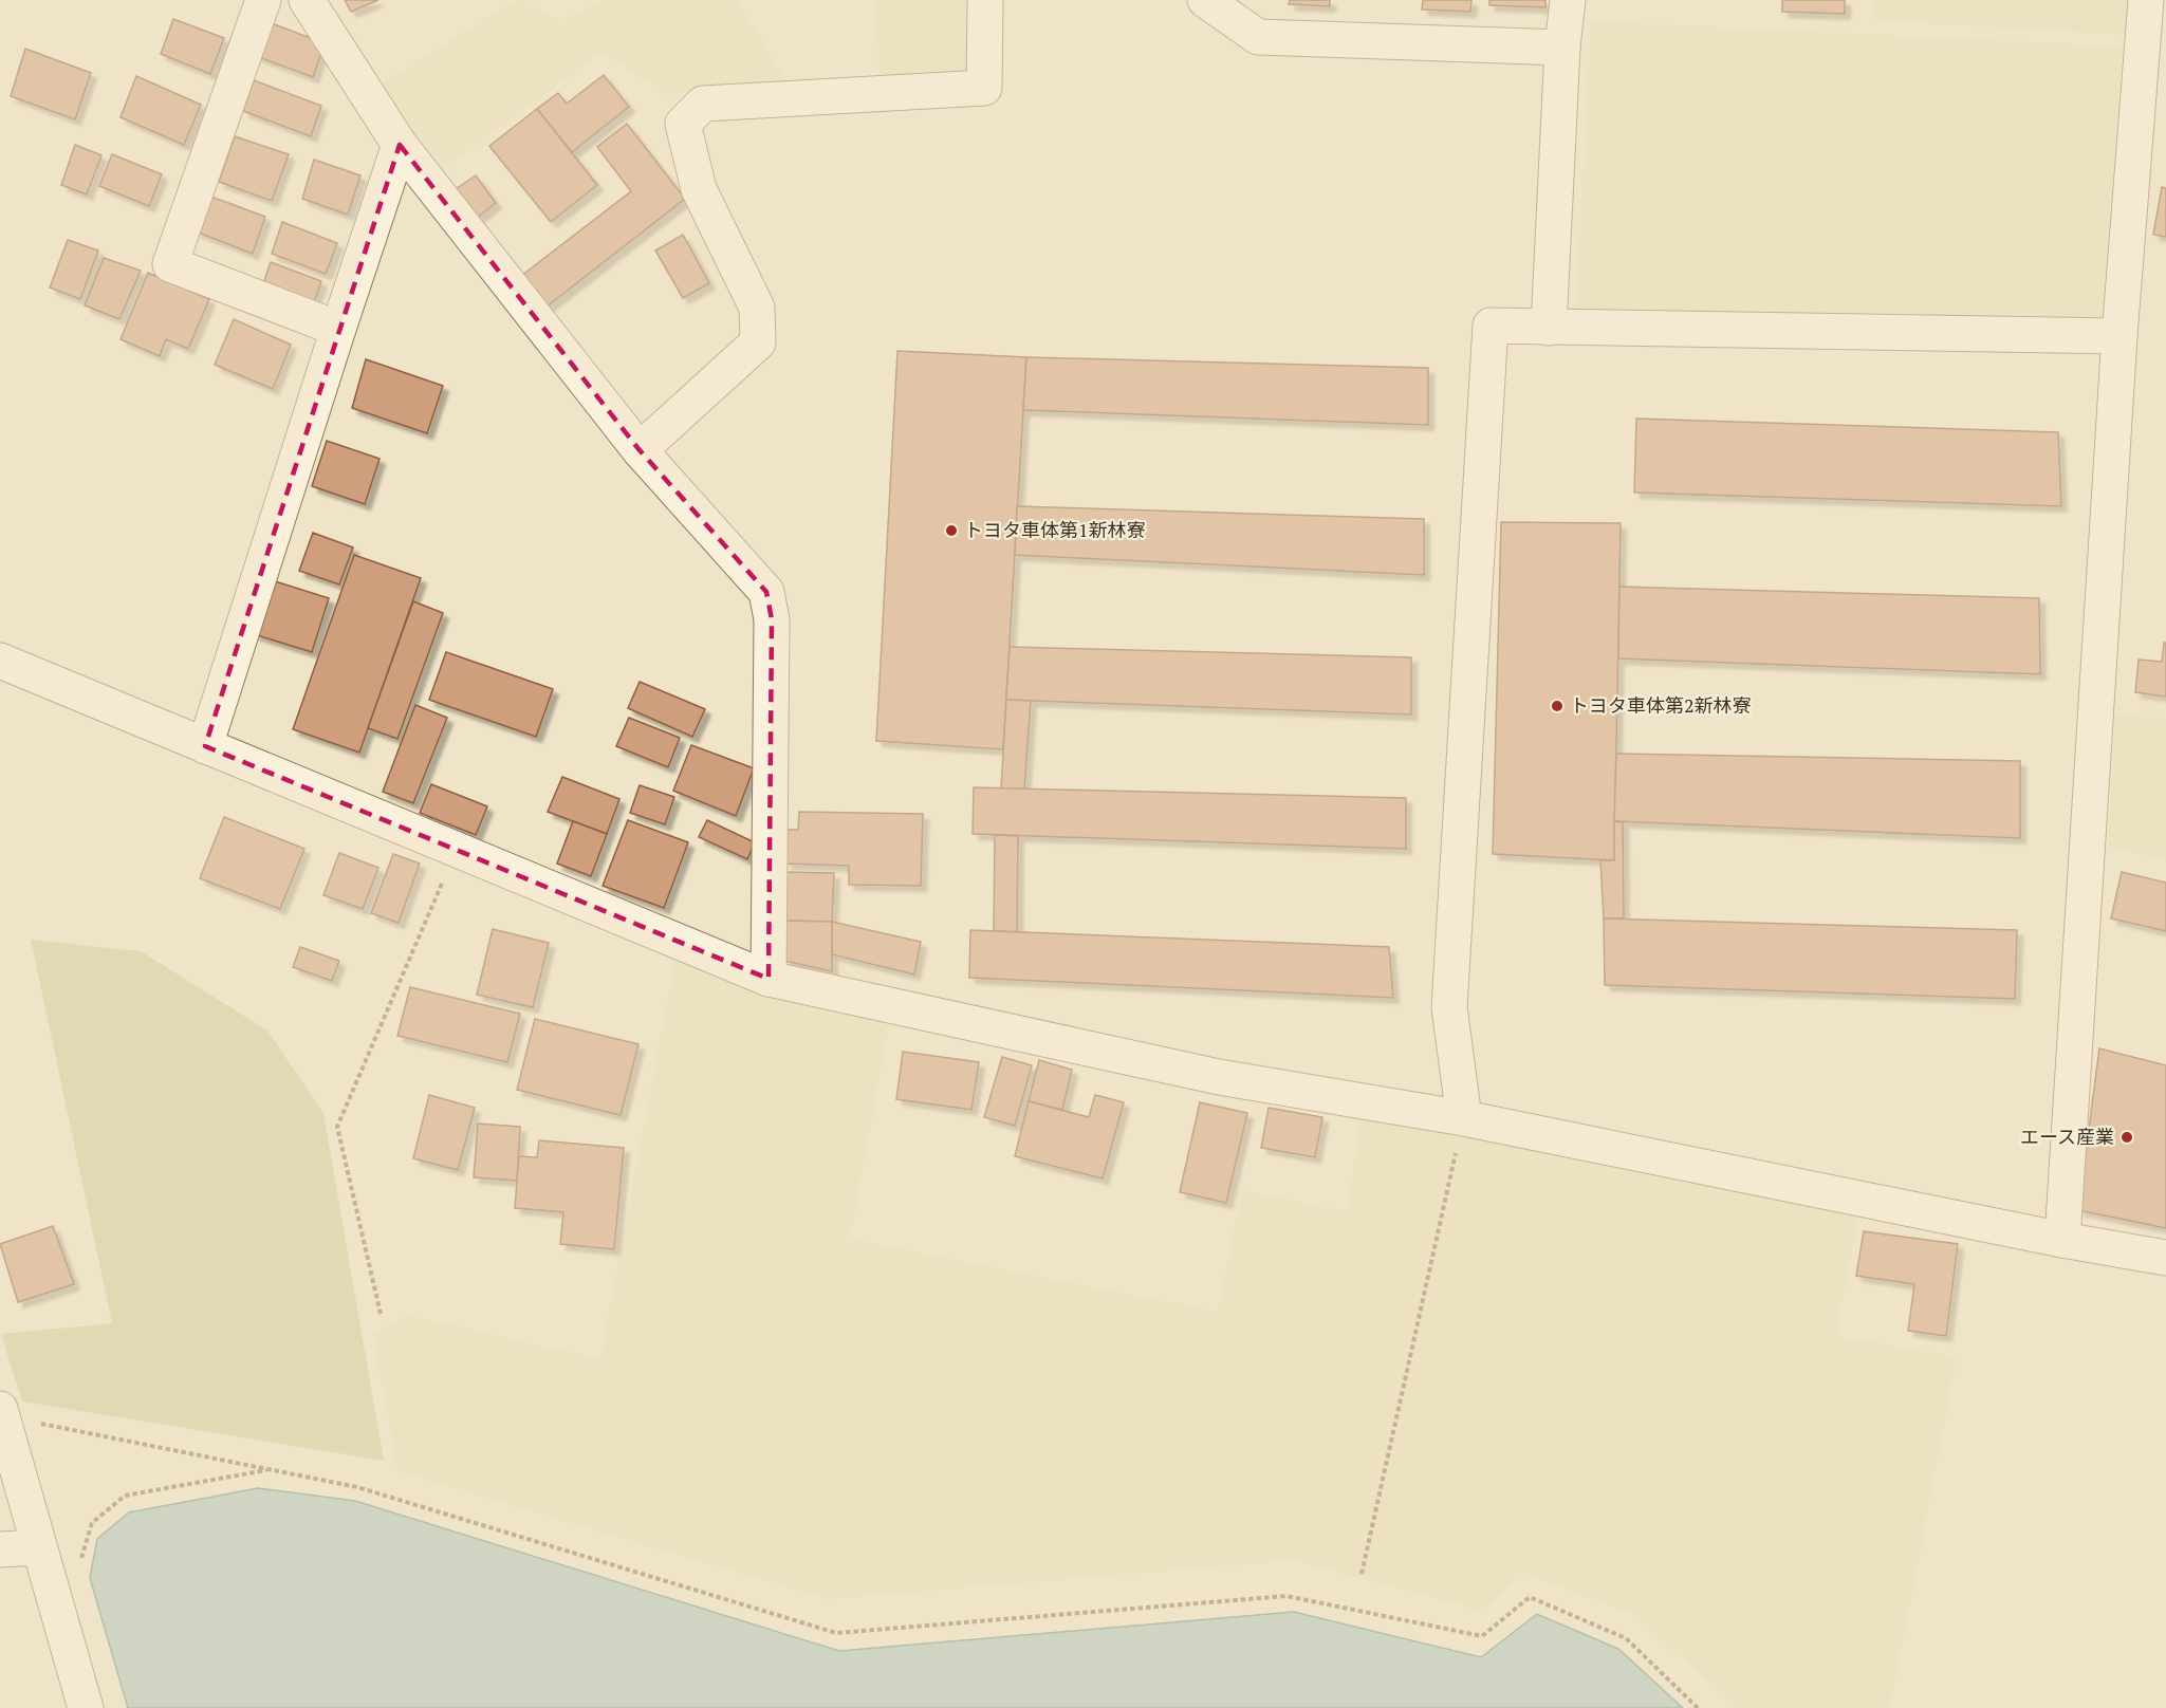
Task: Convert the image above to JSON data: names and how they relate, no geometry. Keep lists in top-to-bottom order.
{
  "places": ["トヨタ車体第1新林寮", "トヨタ車体第2新林寮", "エース産業"]
}
